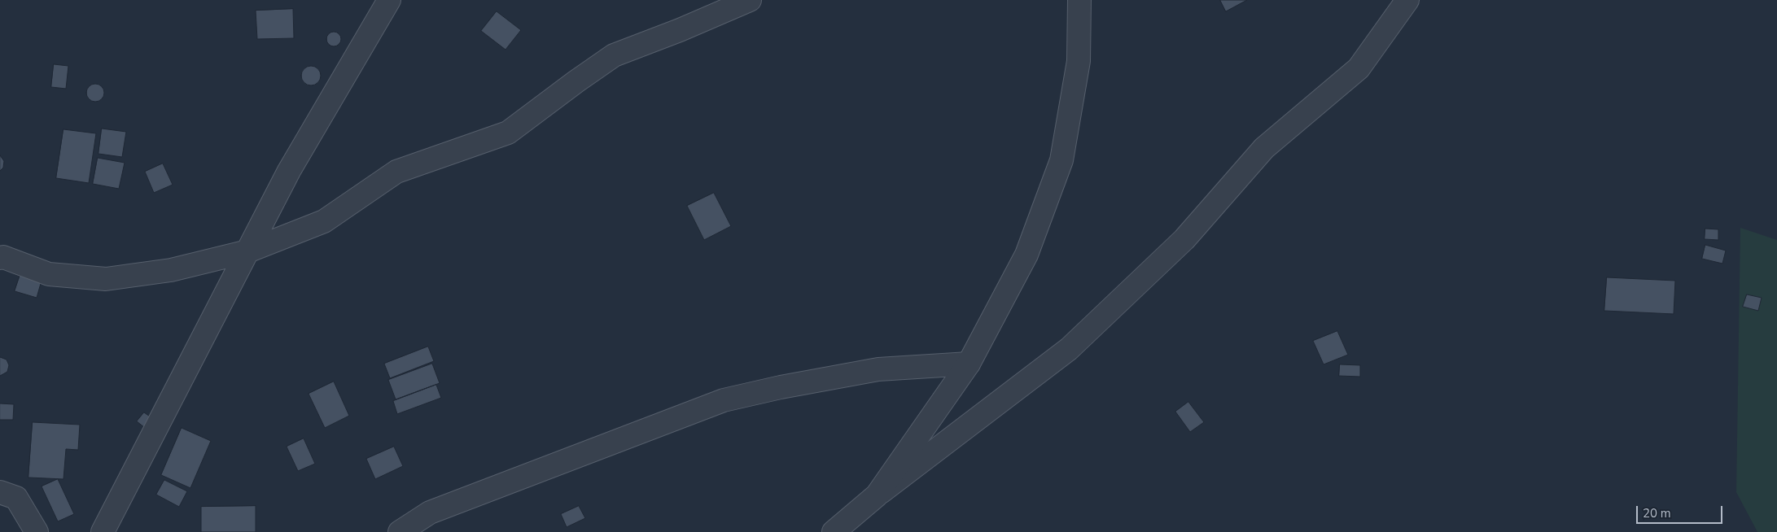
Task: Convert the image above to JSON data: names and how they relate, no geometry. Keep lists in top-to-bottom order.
{
  "scale_bar": "20 m"
}
